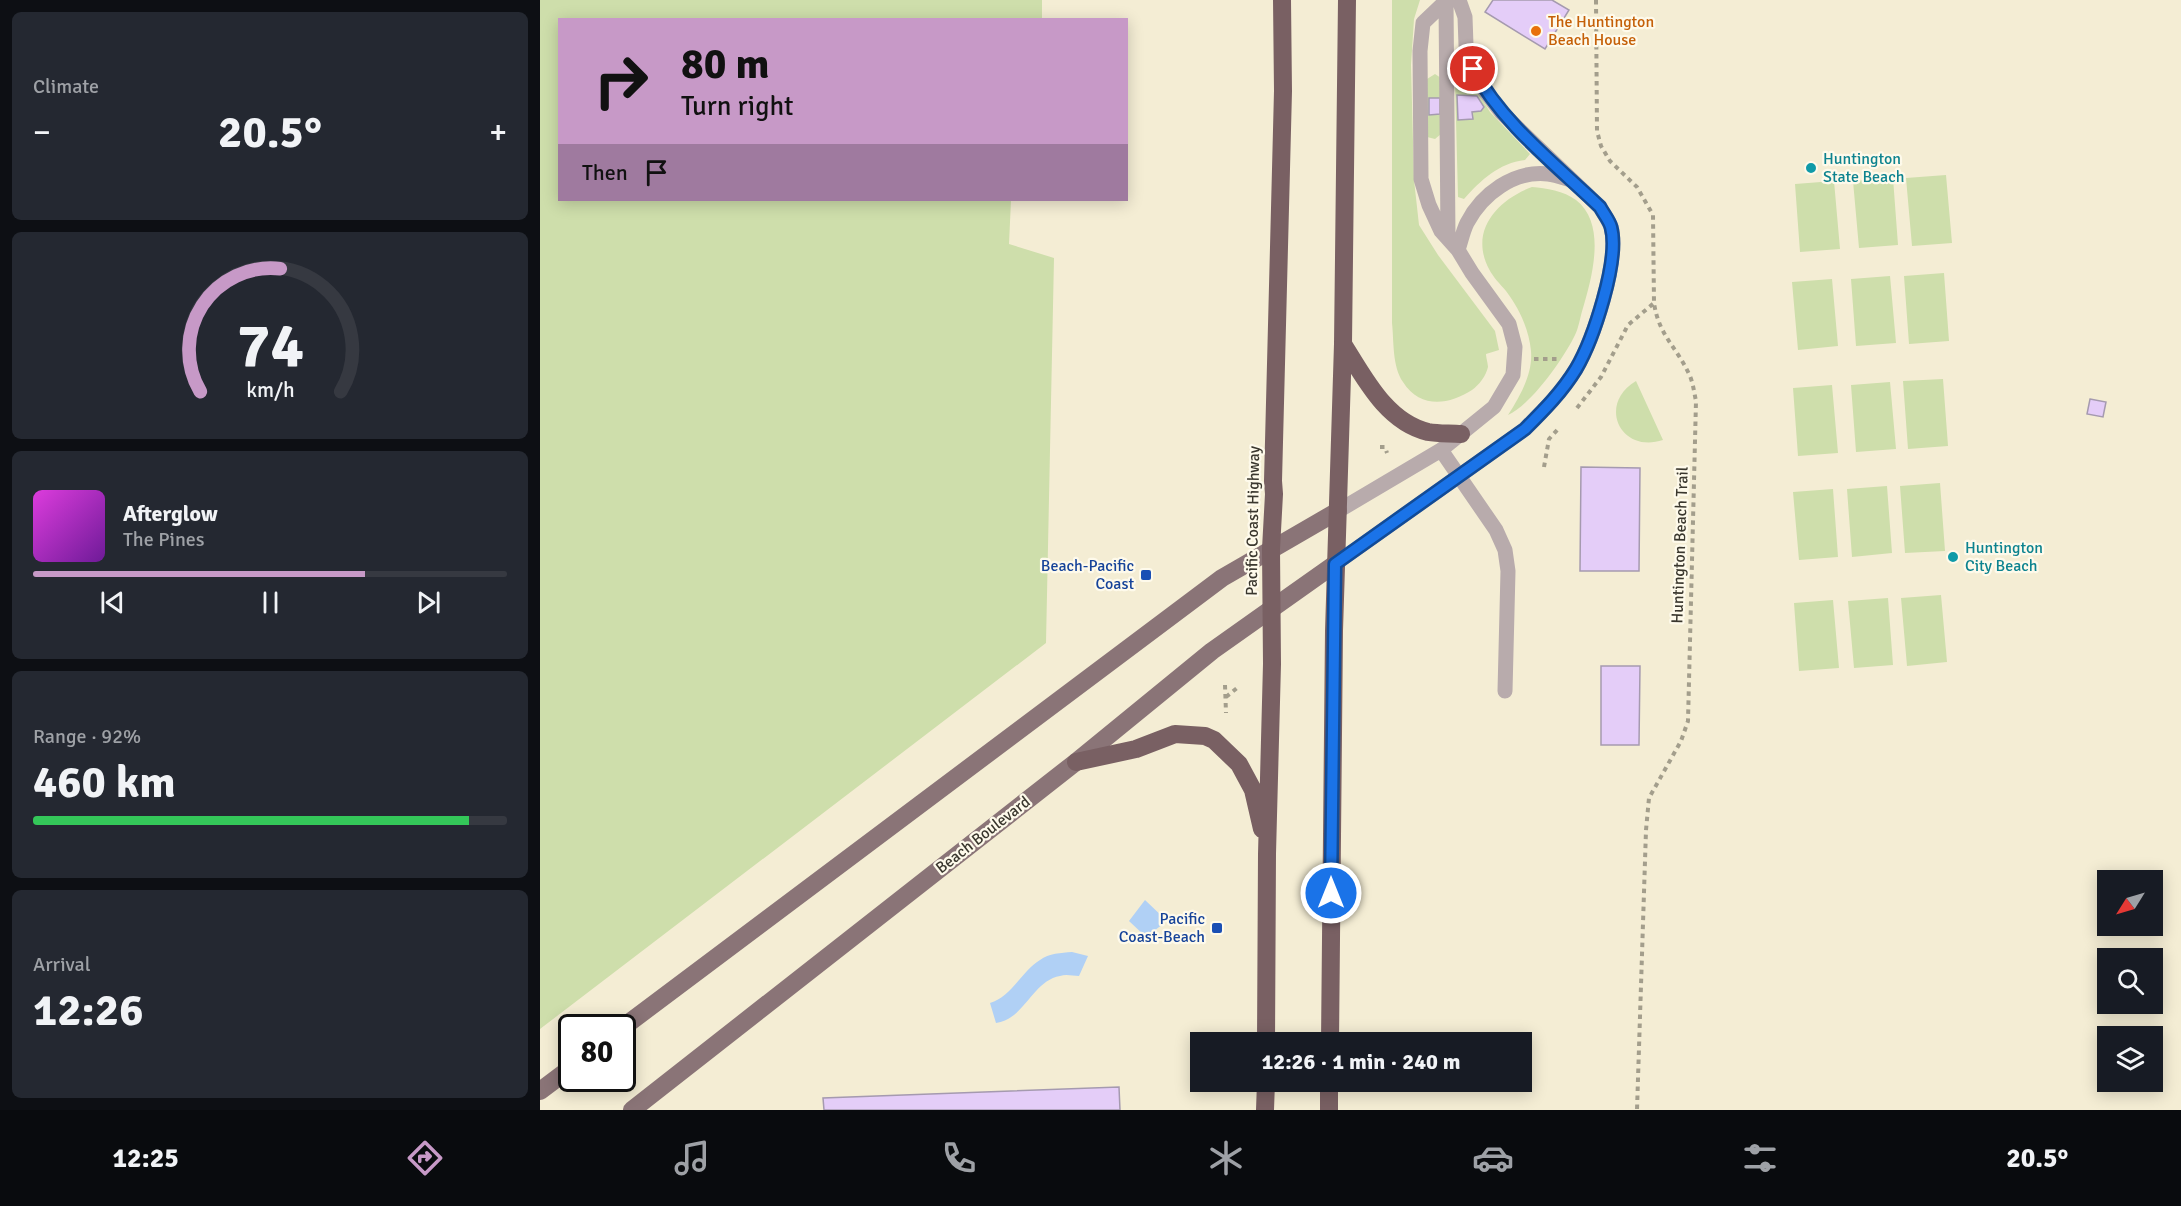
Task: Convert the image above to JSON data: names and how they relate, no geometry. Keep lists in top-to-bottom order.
{
  "streets": {
    "highway": ["Pacific Coast Highway"],
    "main road": ["Beach Boulevard"],
    "path": ["Huntington Beach Trail"]
  },
  "crossings": [
    ["Pacific Coast Highway", "Beach Boulevard"]
  ],
  "places": {
    "other": ["The Huntington Beach House", "Huntington State Beach", "Huntington City Beach"],
    "transit": ["Beach-Pacific Coast", "Pacific Coast-Beach"]
  },
  "north": "bottom left",
  "page": {
    "tile": [
      "Climate",
      ["Range · 92%", "460 km"],
      ["Arrival", "12:26"]
    ],
    "turn": ["80 m", "Turn right"],
    "heat": ["−", "20.5°", "+"],
    "then": "Then",
    "song": ["Afterglow", "The Pines"],
    "limit": "80",
    "trip": "12:26 · 1 min · 240 m",
    "tabs": ["12:25", "20.5°"],
    "gauge": ["74", "km/h"]
  }
}
